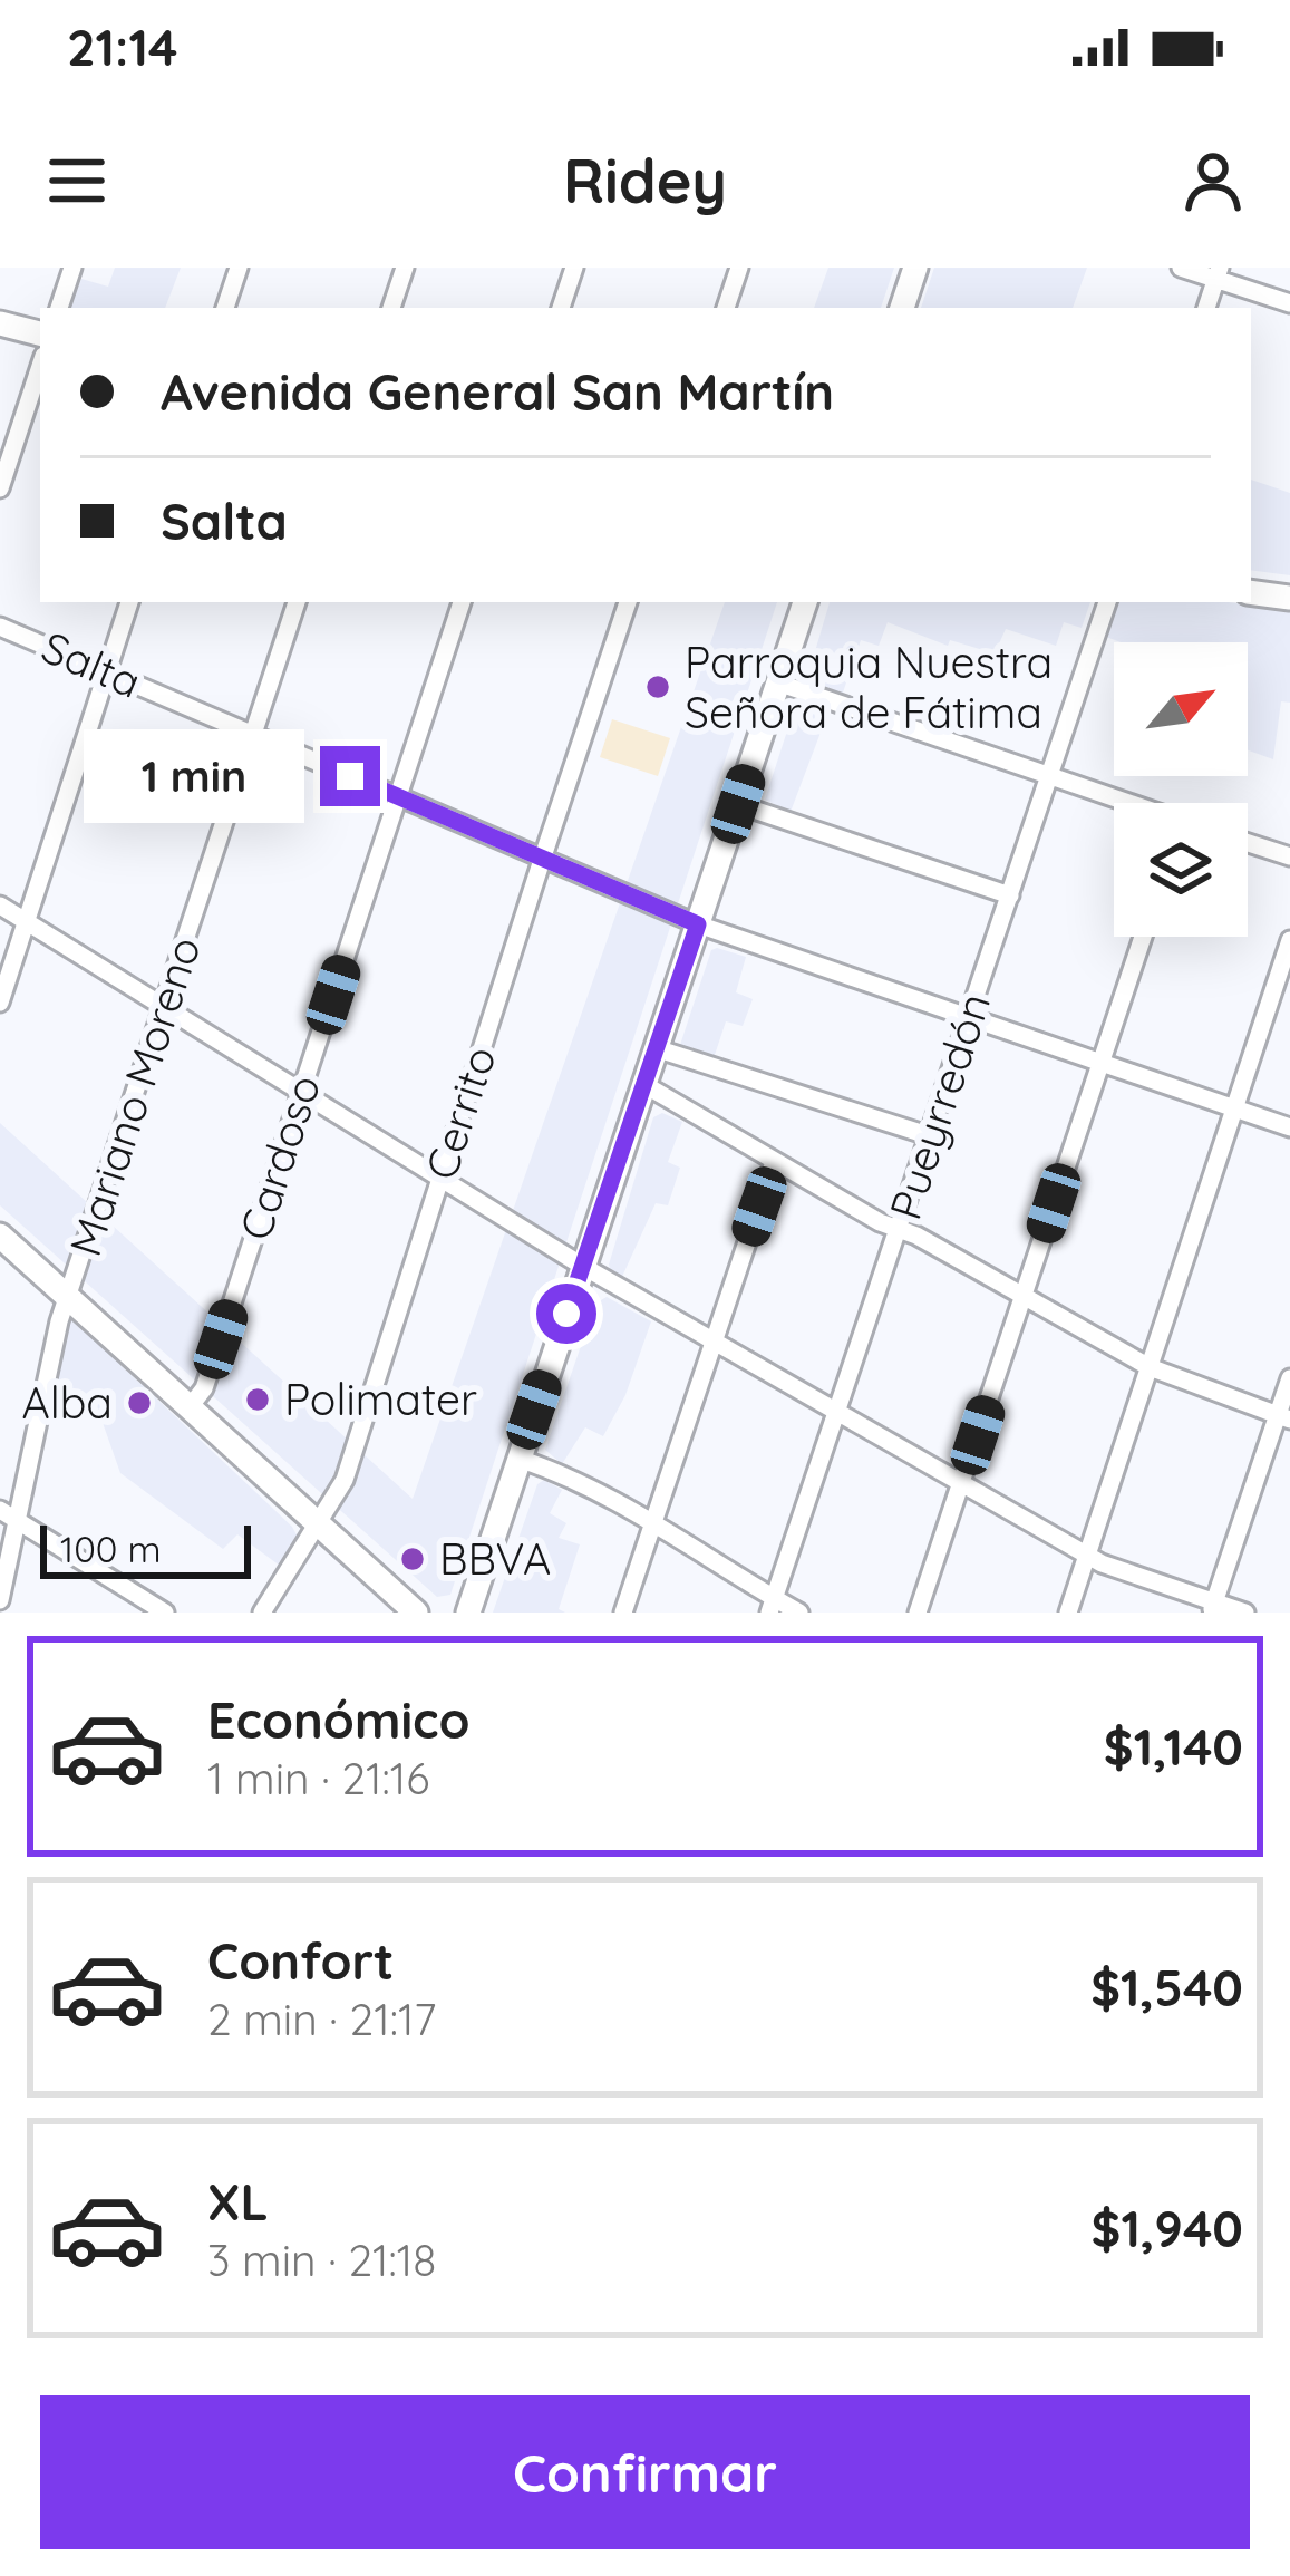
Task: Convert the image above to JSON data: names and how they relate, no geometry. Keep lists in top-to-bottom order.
{
  "streets": {
    "street": [
      "Salta",
      "Mariano Moreno",
      "Pueyrredón",
      "Cerrito",
      "Cardoso"
    ]
  },
  "crossings": [
    ["Salta", "Mariano Moreno"],
    ["Salta", "Pueyrredón"],
    ["Salta", "Cerrito"],
    ["Salta", "Cardoso"]
  ],
  "places": [
    "Parroquia Nuestra Señora de Fátima",
    "Polimater",
    "Alba",
    "BBVA"
  ],
  "scale_bar": "100 m",
  "north": "top right",
  "page": {
    "status": "21:14",
    "header": "Ridey",
    "banner": ["Avenida General San Martín", "Salta"],
    "bubble": "1 min",
    "scale": "100 m",
    "list": [
      {
        "name": "Económico",
        "note": "1 min · 21:16",
        "value": "$1,140"
      },
      {
        "name": "Confort",
        "note": "2 min · 21:17",
        "value": "$1,540"
      },
      {
        "name": "XL",
        "note": "3 min · 21:18",
        "value": "$1,940"
      }
    ],
    "buttons": "Confirmar"
  }
}
